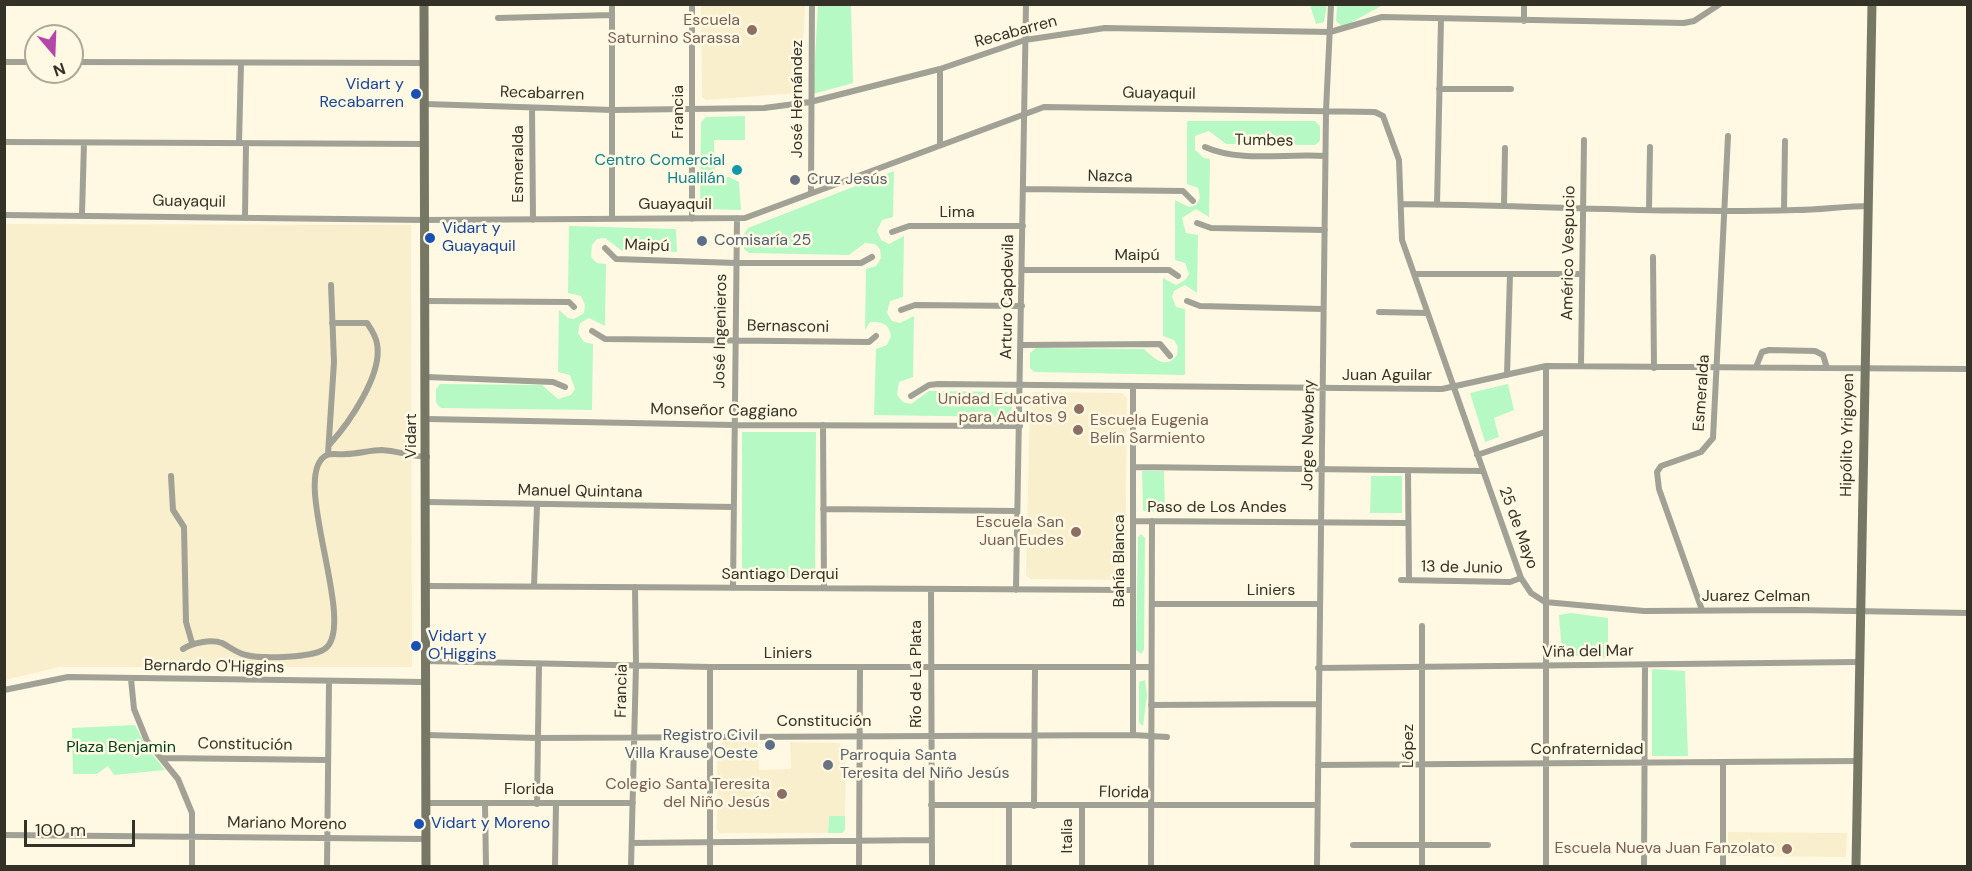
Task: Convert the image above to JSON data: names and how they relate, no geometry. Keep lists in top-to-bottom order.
{
  "streets": {
    "street": [
      "Recabarren",
      "Guayaquil",
      "José Hernández",
      "Francia",
      "Tumbes",
      "Esmeralda",
      "Nazca",
      "Lima",
      "Maipú",
      "Américo Vespucio",
      "Arturo Capdevila",
      "Bernasconi",
      "José Ingenieros",
      "Juan Aguilar",
      "Monseñor Caggiano",
      "Jorge Newbery",
      "Hipólito Yrigoyen",
      "Vidart",
      "Manuel Quintana",
      "Paso de Los Andes",
      "25 de Mayo",
      "Bahía Blanca",
      "13 de Junio",
      "Santiago Derqui",
      "Liniers",
      "Juarez Celman",
      "Viña del Mar",
      "Bernardo O'Higgins",
      "Río de La Plata",
      "Constitución",
      "López",
      "Confraternidad",
      "Florida",
      "Mariano Moreno",
      "Italia"
    ]
  },
  "crossings": [
    ["Recabarren", "José Hernández"],
    ["Recabarren", "Francia"],
    ["Recabarren", "Esmeralda"],
    ["Recabarren", "Arturo Capdevila"],
    ["Recabarren", "Jorge Newbery"],
    ["Recabarren", "Vidart"],
    ["Guayaquil", "José Hernández"],
    ["Guayaquil", "Francia"],
    ["Guayaquil", "Esmeralda"],
    ["Guayaquil", "Arturo Capdevila"],
    ["Guayaquil", "José Ingenieros"],
    ["Guayaquil", "Jorge Newbery"],
    ["Guayaquil", "Vidart"],
    ["Guayaquil", "25 de Mayo"],
    ["Francia", "Santiago Derqui"],
    ["Francia", "Liniers"],
    ["Francia", "Constitución"],
    ["Francia", "Florida"],
    ["Tumbes", "Jorge Newbery"],
    ["Esmeralda", "Juan Aguilar"],
    ["Esmeralda", "Juarez Celman"],
    ["Nazca", "Arturo Capdevila"],
    ["Lima", "Arturo Capdevila"],
    ["Maipú", "Arturo Capdevila"],
    ["Maipú", "José Ingenieros"],
    ["Américo Vespucio", "Juan Aguilar"],
    ["Arturo Capdevila", "Juan Aguilar"],
    ["Arturo Capdevila", "Monseñor Caggiano"],
    ["Arturo Capdevila", "Santiago Derqui"],
    ["Bernasconi", "José Ingenieros"],
    ["José Ingenieros", "Monseñor Caggiano"],
    ["José Ingenieros", "Manuel Quintana"],
    ["José Ingenieros", "Santiago Derqui"],
    ["Juan Aguilar", "Jorge Newbery"],
    ["Juan Aguilar", "Hipólito Yrigoyen"],
    ["Juan Aguilar", "25 de Mayo"],
    ["Juan Aguilar", "Bahía Blanca"],
    ["Monseñor Caggiano", "Vidart"],
    ["Jorge Newbery", "Paso de Los Andes"],
    ["Jorge Newbery", "Liniers"],
    ["Jorge Newbery", "Viña del Mar"],
    ["Jorge Newbery", "Confraternidad"],
    ["Jorge Newbery", "Florida"],
    ["Hipólito Yrigoyen", "Juarez Celman"],
    ["Hipólito Yrigoyen", "Viña del Mar"],
    ["Hipólito Yrigoyen", "Confraternidad"],
    ["Vidart", "Manuel Quintana"],
    ["Vidart", "Santiago Derqui"],
    ["Vidart", "Liniers"],
    ["Vidart", "Bernardo O'Higgins"],
    ["Vidart", "Constitución"],
    ["Vidart", "Florida"],
    ["Vidart", "Mariano Moreno"],
    ["Paso de Los Andes", "Bahía Blanca"],
    ["25 de Mayo", "13 de Junio"],
    ["25 de Mayo", "Juarez Celman"],
    ["Bahía Blanca", "Santiago Derqui"],
    ["Bahía Blanca", "Liniers"],
    ["Bahía Blanca", "Constitución"],
    ["Bahía Blanca", "Florida"],
    ["Santiago Derqui", "Río de La Plata"],
    ["Liniers", "Río de La Plata"],
    ["Viña del Mar", "López"],
    ["Río de La Plata", "Constitución"],
    ["Río de La Plata", "Florida"],
    ["López", "Confraternidad"],
    ["Florida", "Italia"]
  ],
  "parks": ["Plaza Benjamin"],
  "places": [
    "Escuela Saturnino Sarassa",
    "Vidart y Recabarren",
    "Centro Comercial Hualilán",
    "Cruz Jesús",
    "Vidart y Guayaquil",
    "Comisaría 25",
    "Unidad Educativa para Adultos 9",
    "Escuela Eugenia Belín Sarmiento",
    "Escuela San Juan Eudes",
    "Vidart y O'Higgins",
    "Registro Civil Villa Krause Oeste",
    "Parroquia Santa Teresita del Niño Jesús",
    "Colegio Santa Teresita del Niño Jesús",
    "Vidart y Moreno",
    "Escuela Nueva Juan Fanzolato"
  ],
  "scale_bar": "100 m",
  "north": "bottom"
}
